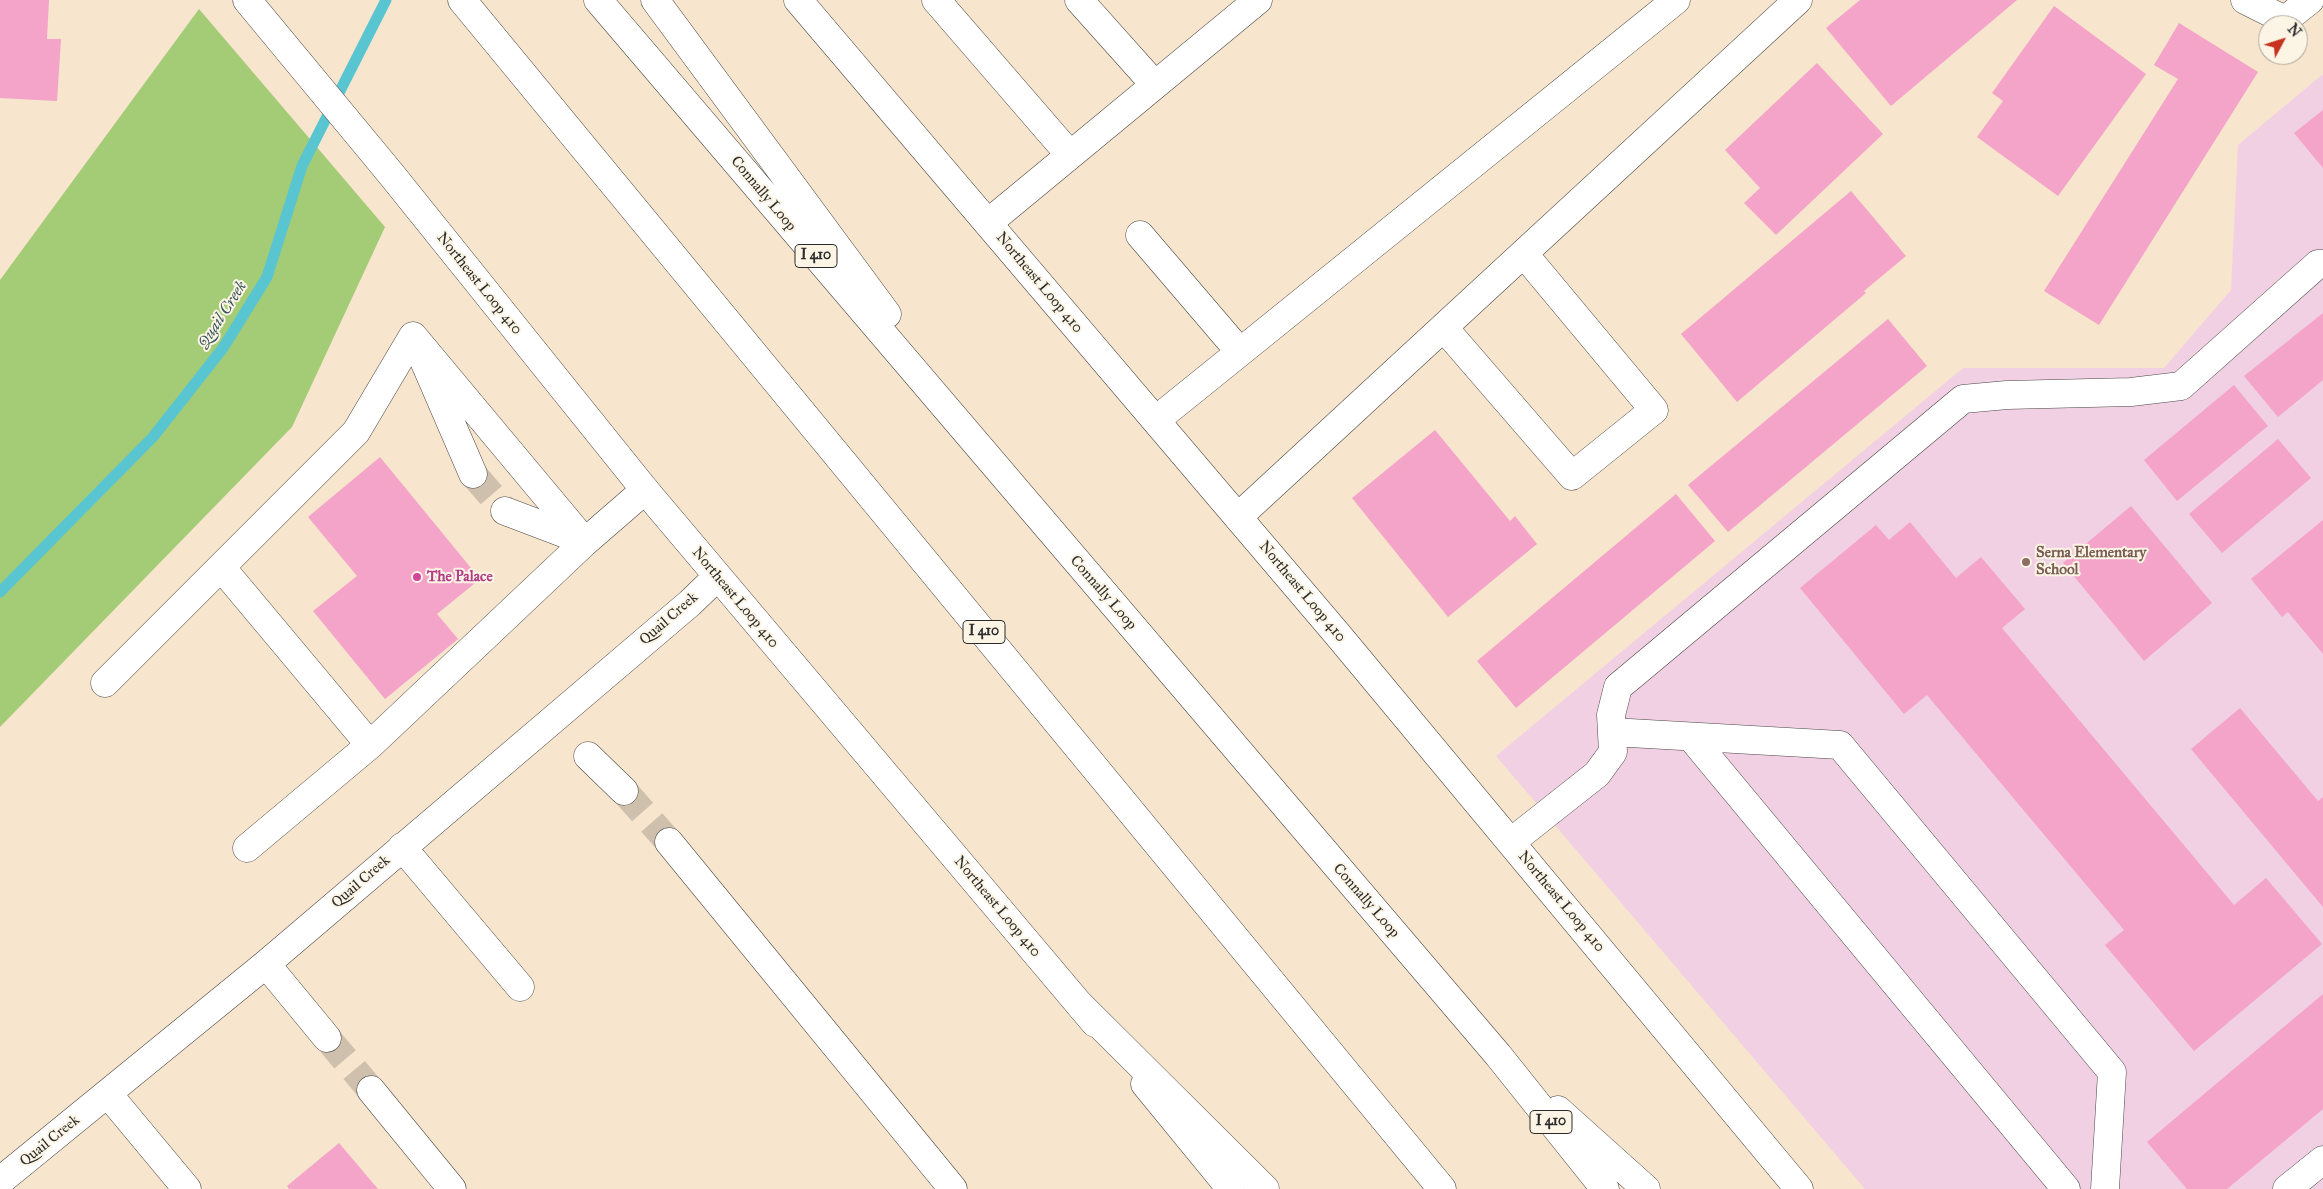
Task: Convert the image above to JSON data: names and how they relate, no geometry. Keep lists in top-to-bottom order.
{
  "streets": {
    "main road": [
      "Connally Loop",
      "I 410",
      "Northeast Loop 410",
      "Quail Creek"
    ]
  },
  "crossings": [
    ["Northeast Loop 410", "Quail Creek"]
  ],
  "water": ["Quail Creek"],
  "places": ["Serna Elementary School", "The Palace"],
  "north": "top right"
}
